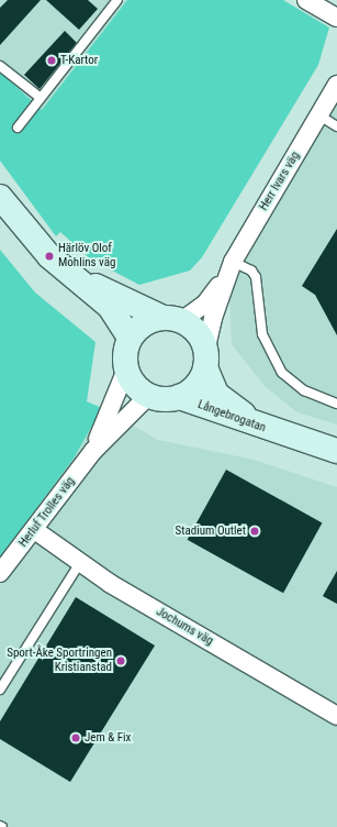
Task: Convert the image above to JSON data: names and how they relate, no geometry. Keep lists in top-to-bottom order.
{
  "streets": {
    "main road": ["Långebrogatan"],
    "street": ["Herr Ivars väg", "Herluf Trolles väg", "Jochums väg"]
  },
  "crossings": [
    ["Herr Ivars väg", "Långebrogatan"],
    ["Herr Ivars väg", "Herluf Trolles väg"],
    ["Långebrogatan", "Herluf Trolles väg"],
    ["Herluf Trolles väg", "Jochums väg"]
  ],
  "places": [
    "T-Kartor",
    "Härlöv Olof Mohlins väg",
    "Stadium Outlet",
    "Sport-Åke Sportringen Kristianstad",
    "Jem & Fix"
  ]
}
